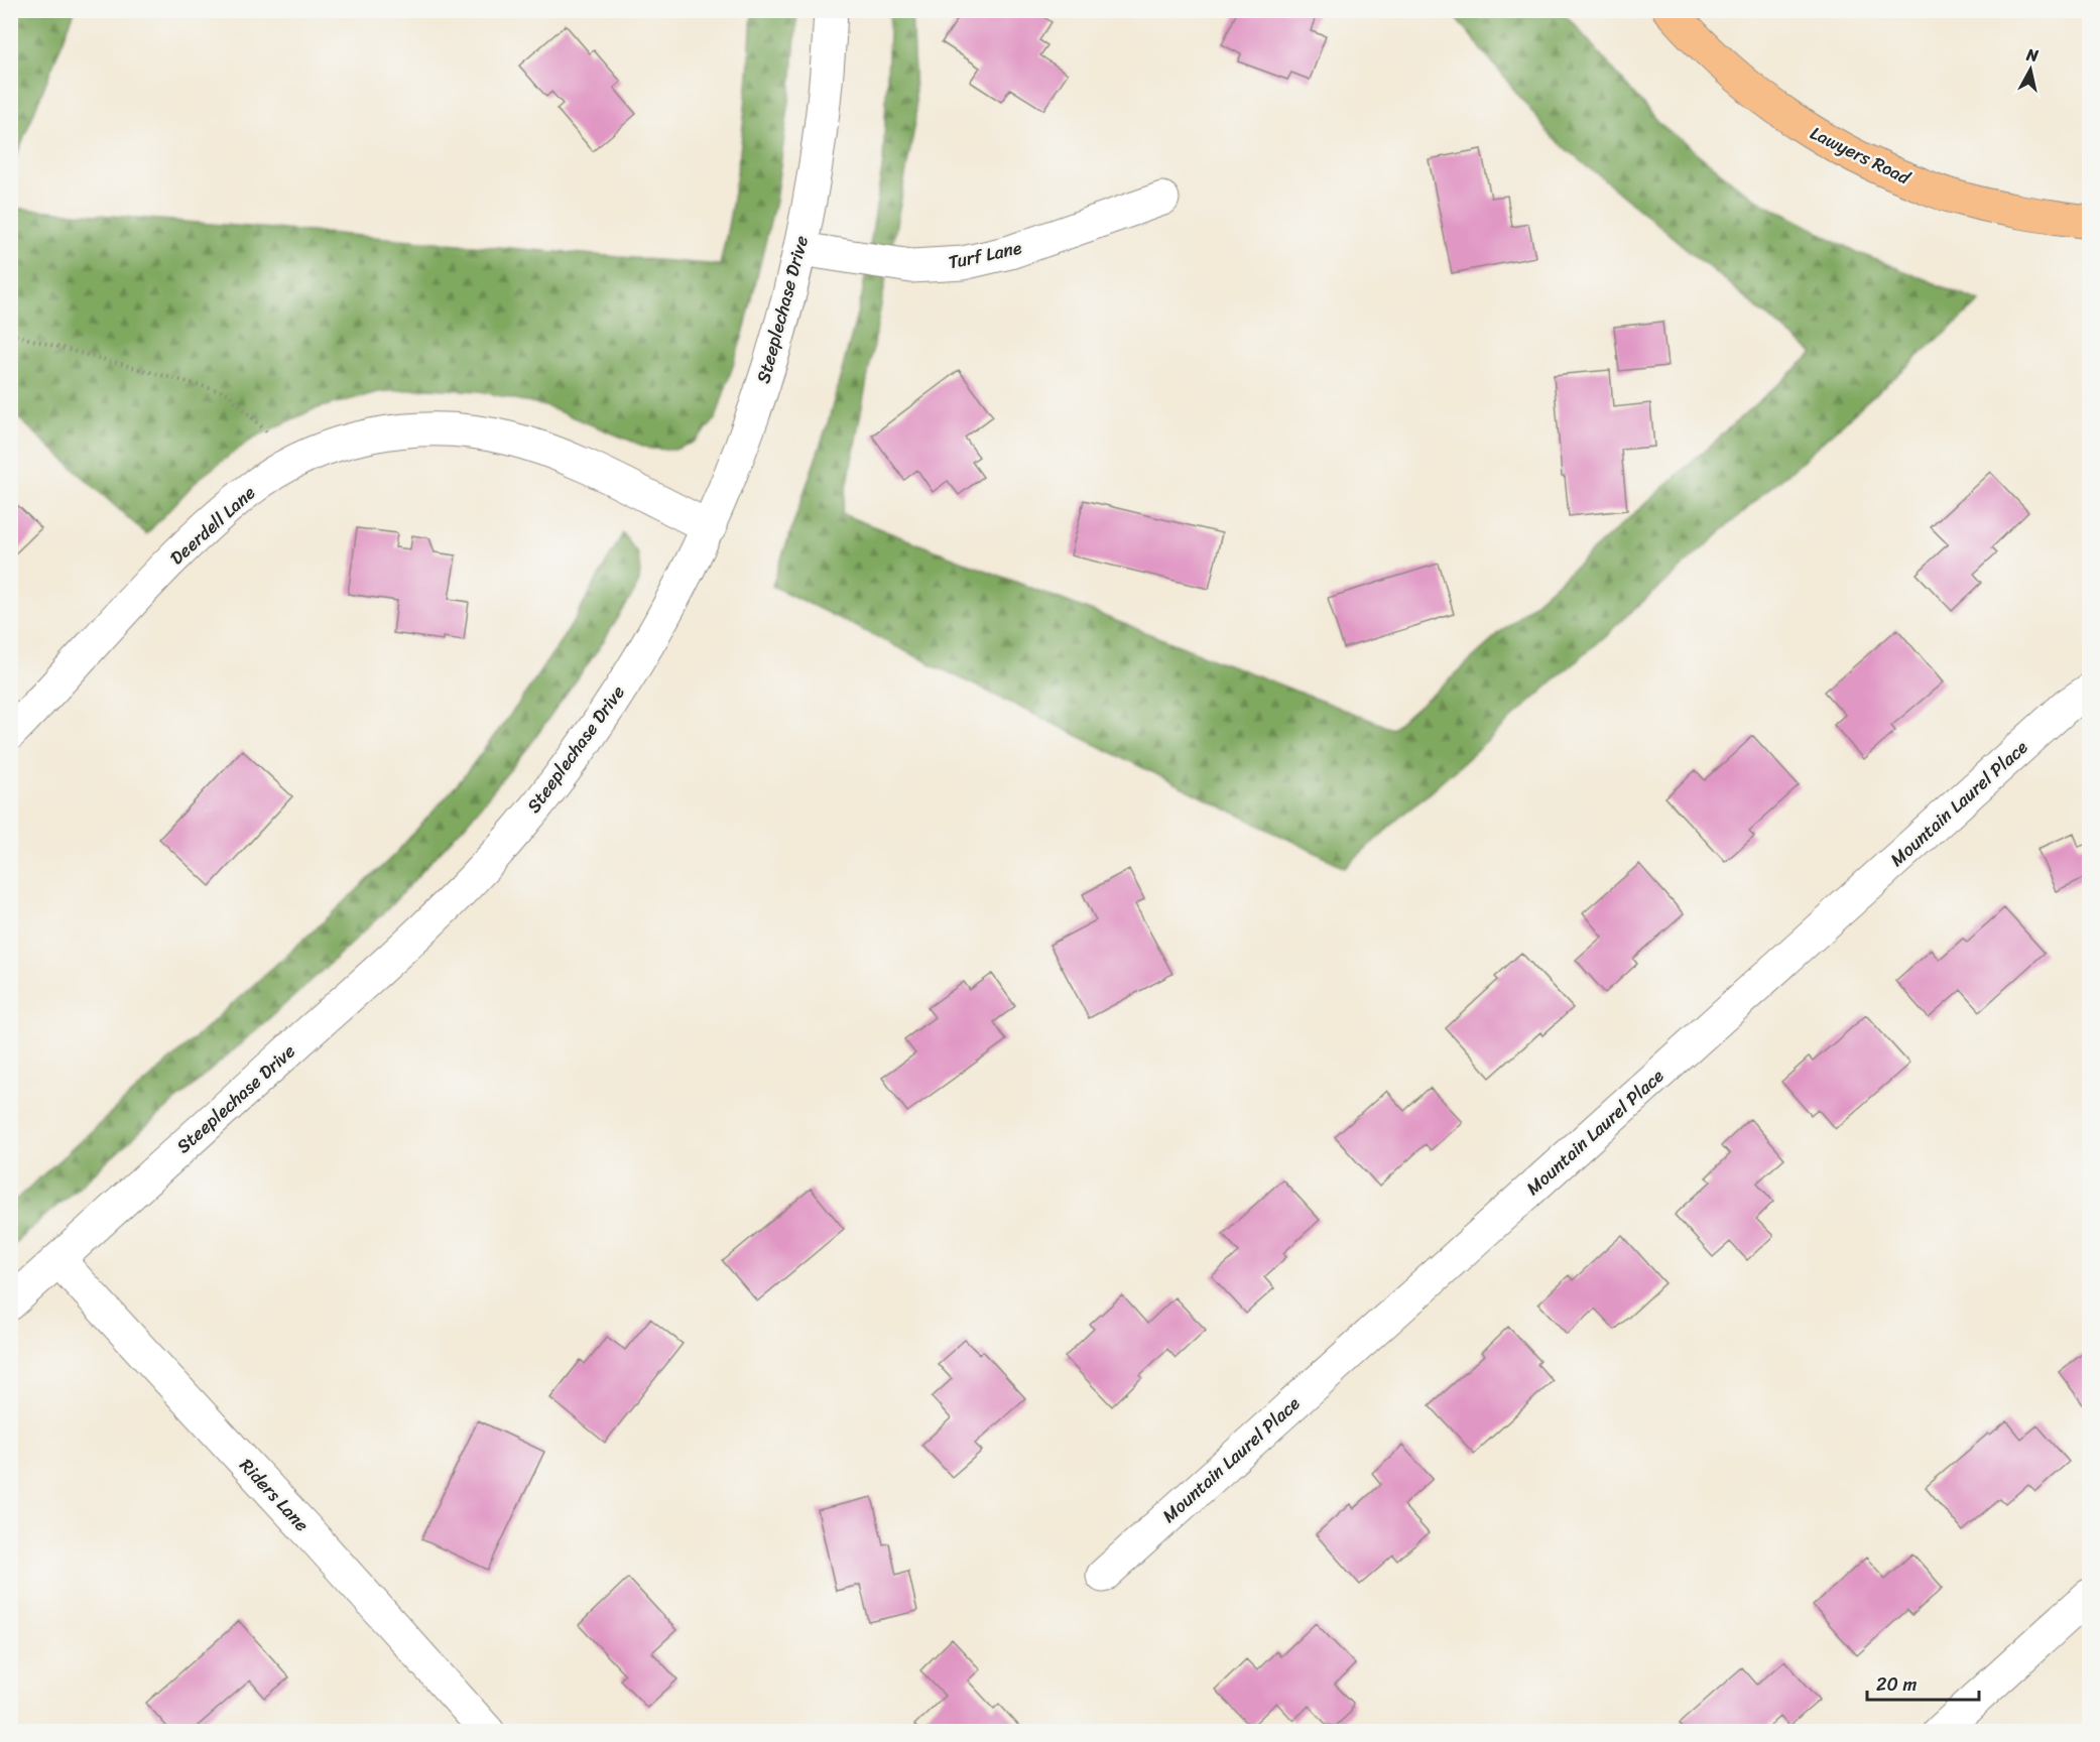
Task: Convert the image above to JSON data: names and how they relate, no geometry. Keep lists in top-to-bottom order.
{
  "streets": {
    "main road": ["Lawyers Road"],
    "street": [
      "Turf Lane",
      "Steeplechase Drive",
      "Deerdell Lane",
      "Mountain Laurel Place",
      "Riders Lane"
    ]
  },
  "crossings": [
    ["Turf Lane", "Steeplechase Drive"],
    ["Steeplechase Drive", "Deerdell Lane"],
    ["Steeplechase Drive", "Riders Lane"]
  ],
  "scale_bar": "20 m",
  "north": "top"
}
